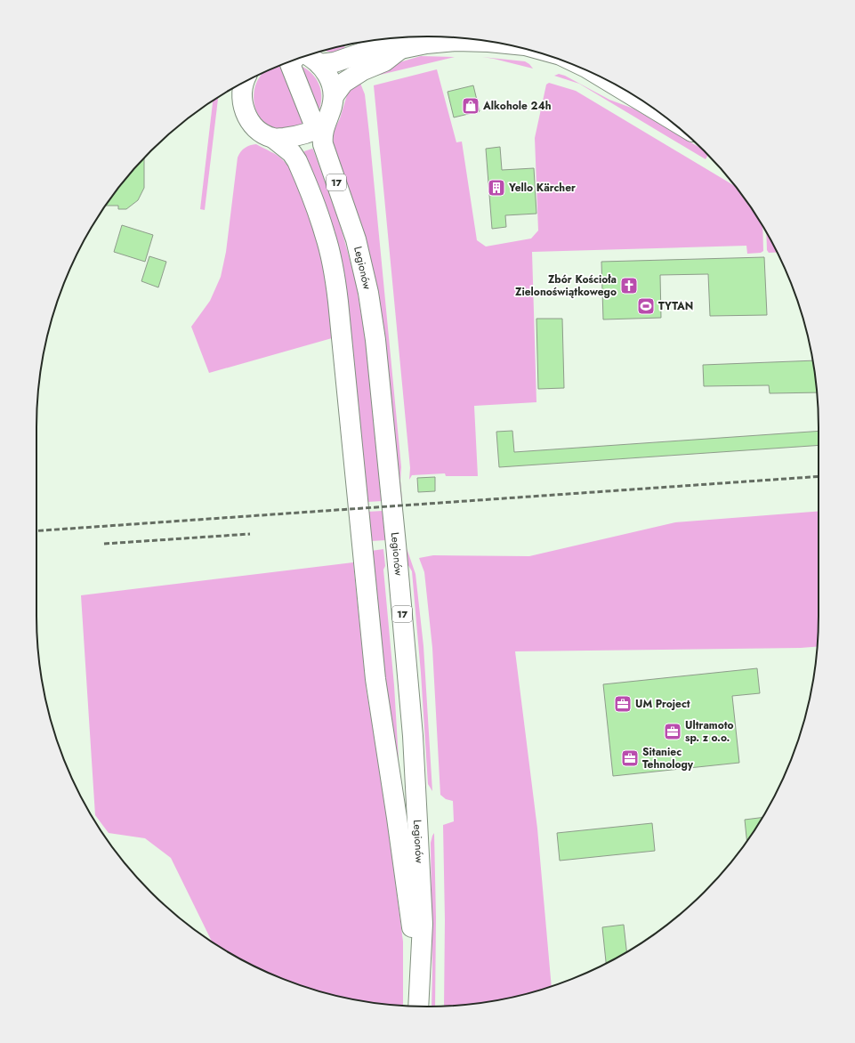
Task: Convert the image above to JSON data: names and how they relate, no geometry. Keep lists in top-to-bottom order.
{
  "streets": {
    "main road": ["17", "Legionów"]
  },
  "crossings": [
    ["17", "Legionów"]
  ],
  "places": {
    "shop": ["Alkohole 24h"],
    "building": ["Yello Kärcher"],
    "church": ["Zbór Kościoła Zielonoświątkowego"],
    "sports": ["TYTAN"],
    "office": ["UM Project", "Ultramoto sp. z o.o.", "Sitaniec Tehnology"]
  }
}
